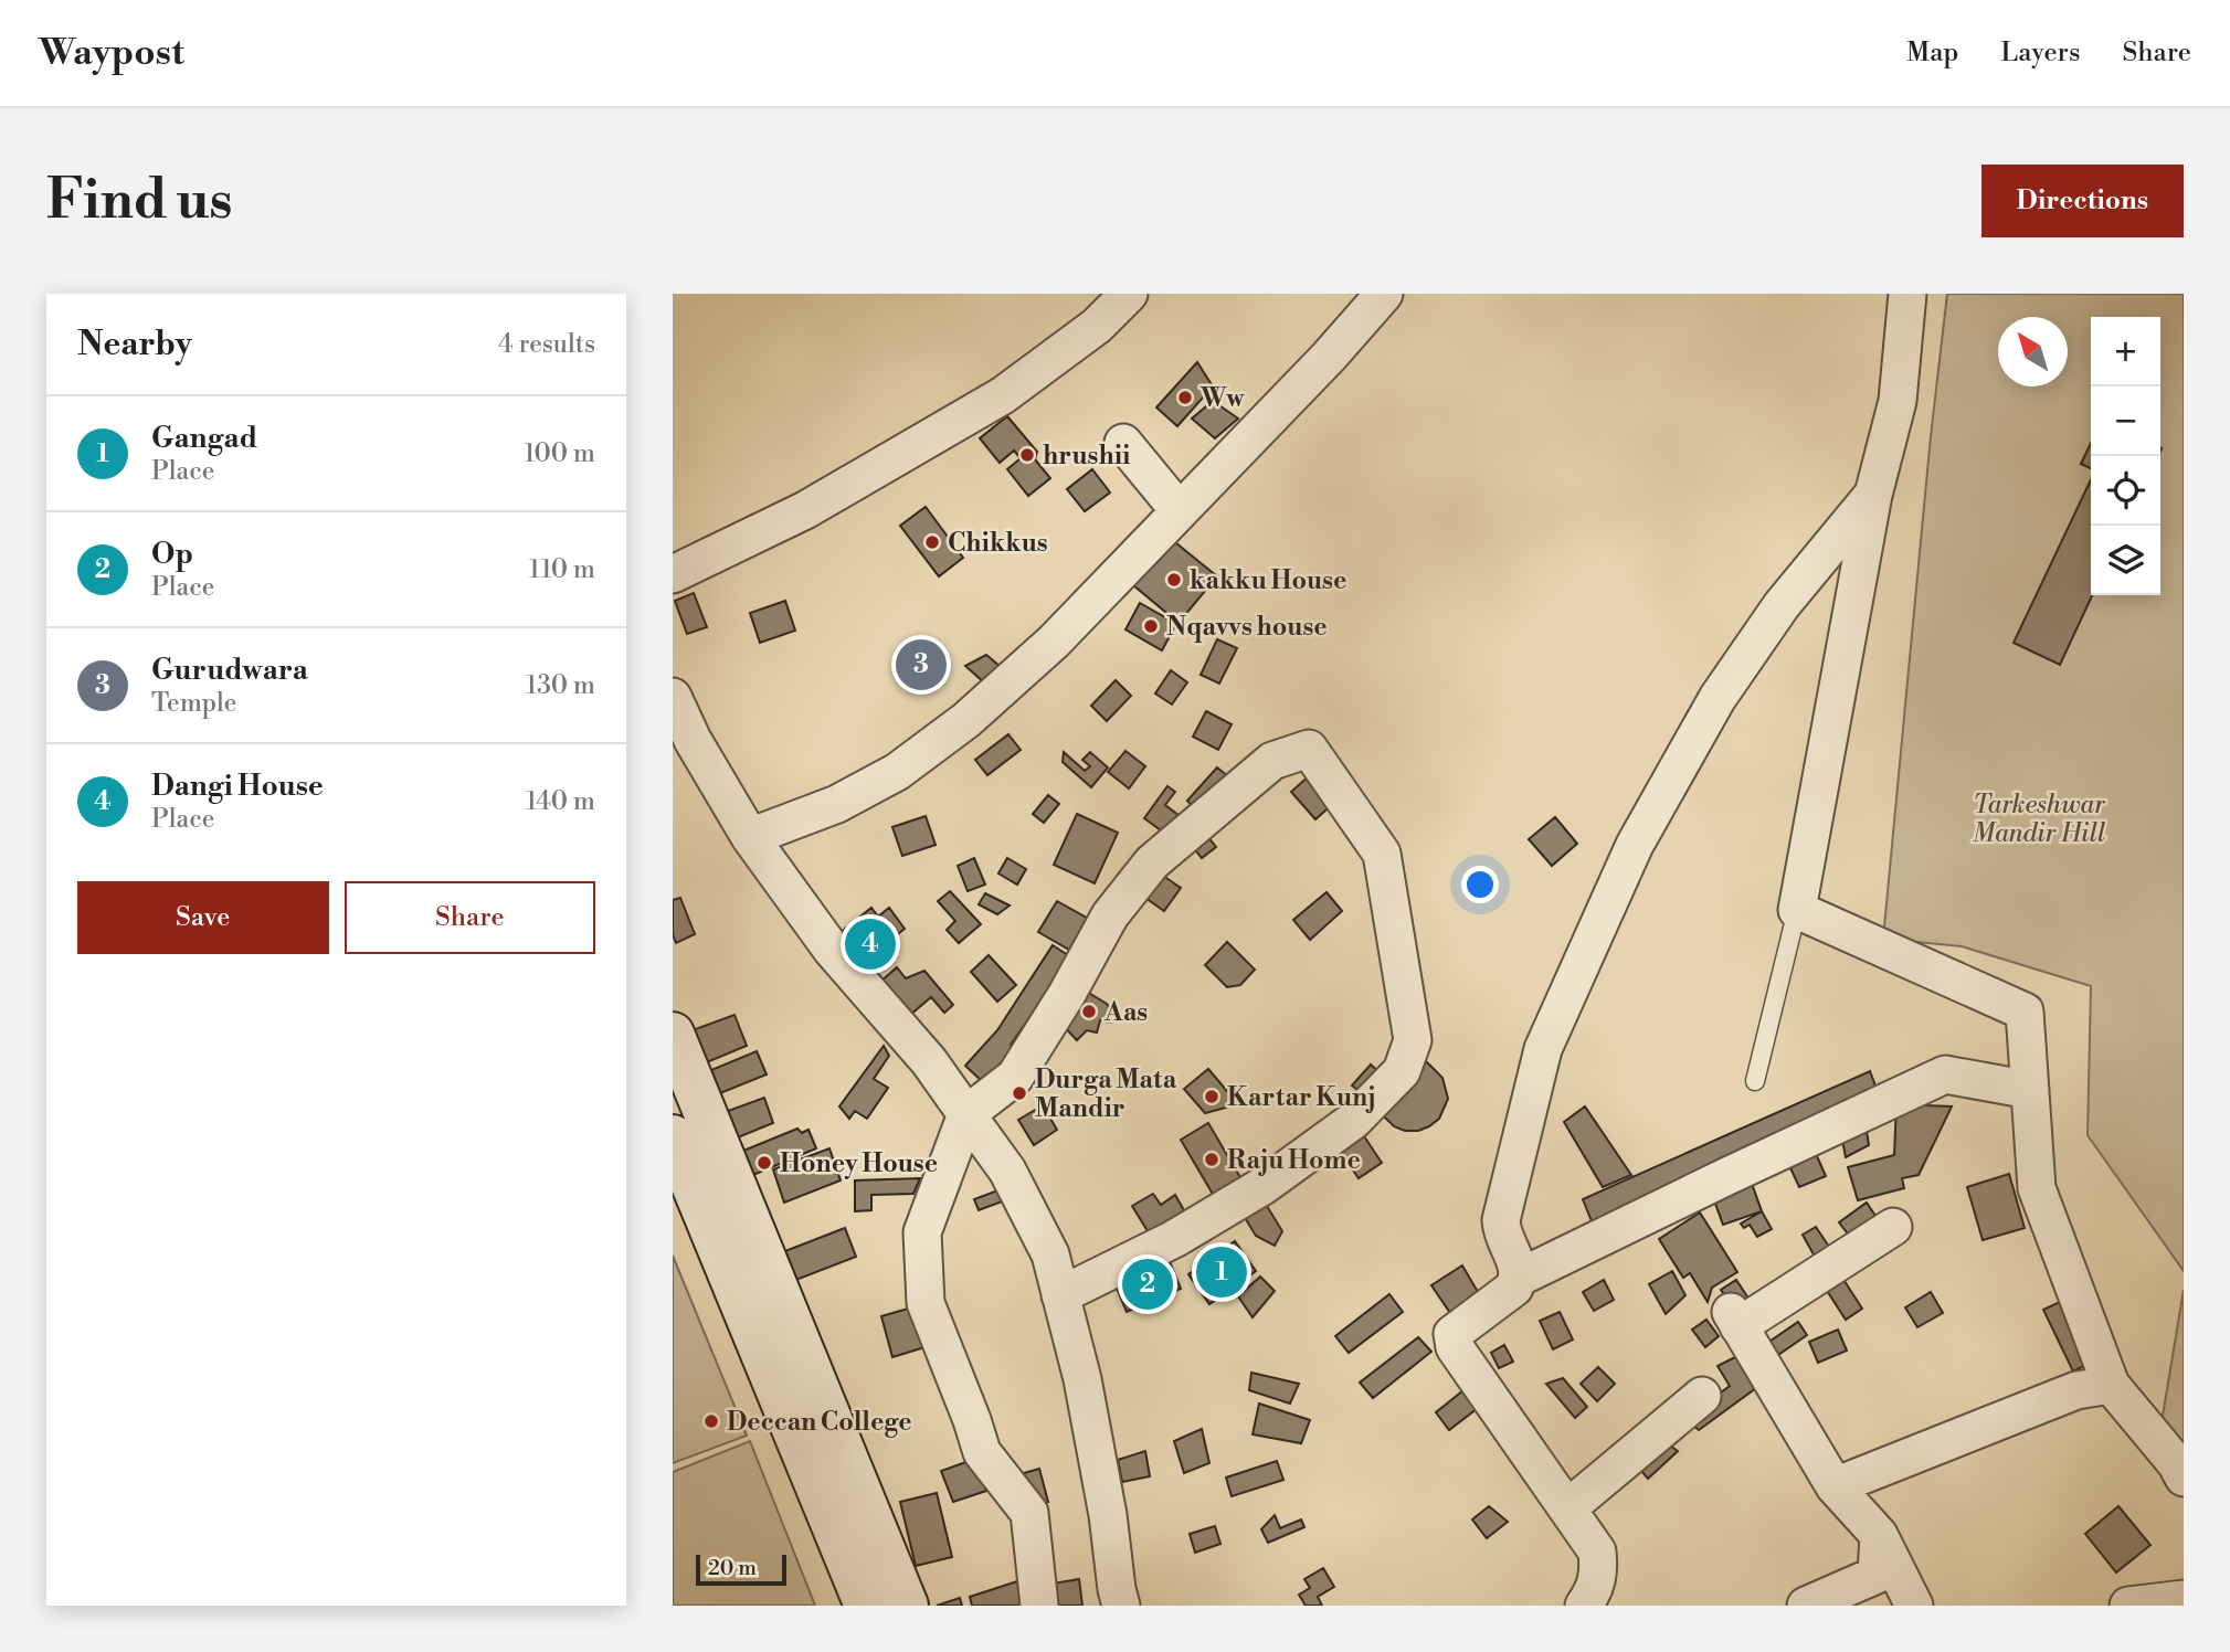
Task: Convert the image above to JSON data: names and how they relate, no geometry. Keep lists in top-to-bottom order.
{
  "parks": ["Tarkeshwar Mandir Hill"],
  "places": [
    "Ww",
    "hrushii",
    "Chikkus",
    "kakku House",
    "Nqavvs house",
    "Aas",
    "Durga Mata Mandir",
    "Kartar Kunj",
    "Raju Home",
    "Honey House",
    "Deccan College"
  ],
  "scale_bar": "20 m",
  "north": "top left",
  "page": {
    "header": "Waypost",
    "nav": ["Map", "Layers", "Share"],
    "buttons": [
      "Directions",
      ["Save", "Share"]
    ],
    "title": "Find us",
    "heading": ["Nearby", "4 results"],
    "map_buttons": ["+", "−"],
    "list": [
      {
        "mark": "1",
        "name": "Gangad",
        "note": "Place",
        "value": "100 m"
      },
      {
        "mark": "2",
        "name": "Op",
        "note": "Place",
        "value": "110 m"
      },
      {
        "mark": "3",
        "name": "Gurudwara",
        "note": "Temple",
        "value": "130 m"
      },
      {
        "mark": "4",
        "name": "Dangi House",
        "note": "Place",
        "value": "140 m"
      }
    ],
    "pins": [
      "3",
      "4",
      "1",
      "2"
    ],
    "scale": "20 m"
  }
}
